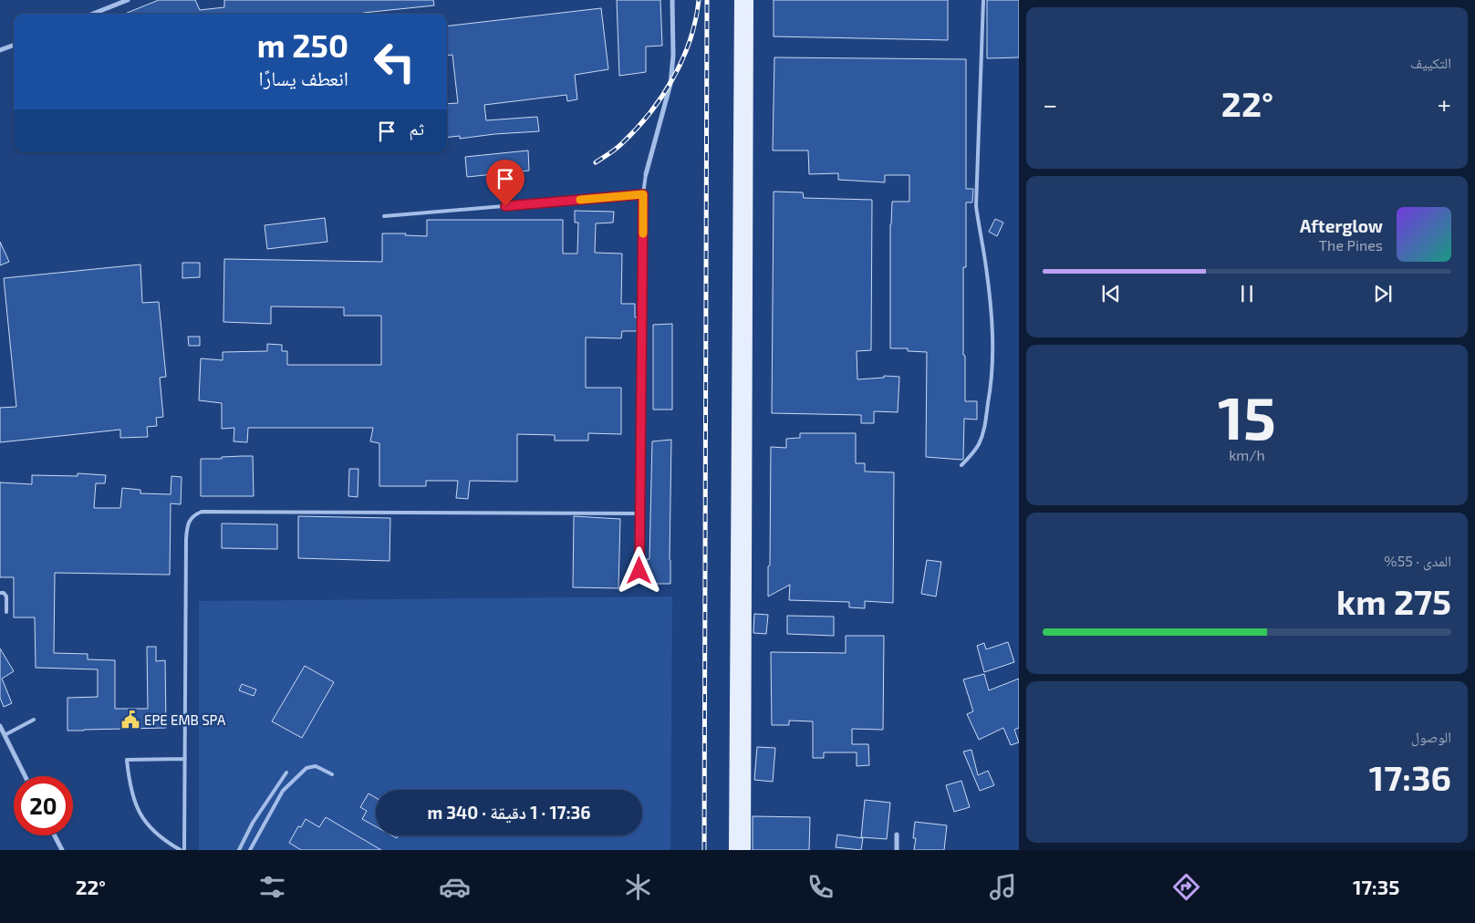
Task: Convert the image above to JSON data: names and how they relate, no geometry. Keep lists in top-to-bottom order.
{
  "places": {
    "public building": ["EPE EMB SPA"]
  },
  "page": {
    "tile": [
      "التكييف",
      ["15", "km/h"],
      ["المدى · 55%", "275 km"],
      ["الوصول", "17:36"]
    ],
    "turn": ["250 m", "انعطف يسارًا"],
    "heat": ["−", "22°", "+"],
    "then": "ثم",
    "song": ["Afterglow", "The Pines"],
    "limit": "20",
    "trip": "17:36 · 1 دقيقة · 340 m",
    "tabs": ["17:35", "22°"]
  }
}
